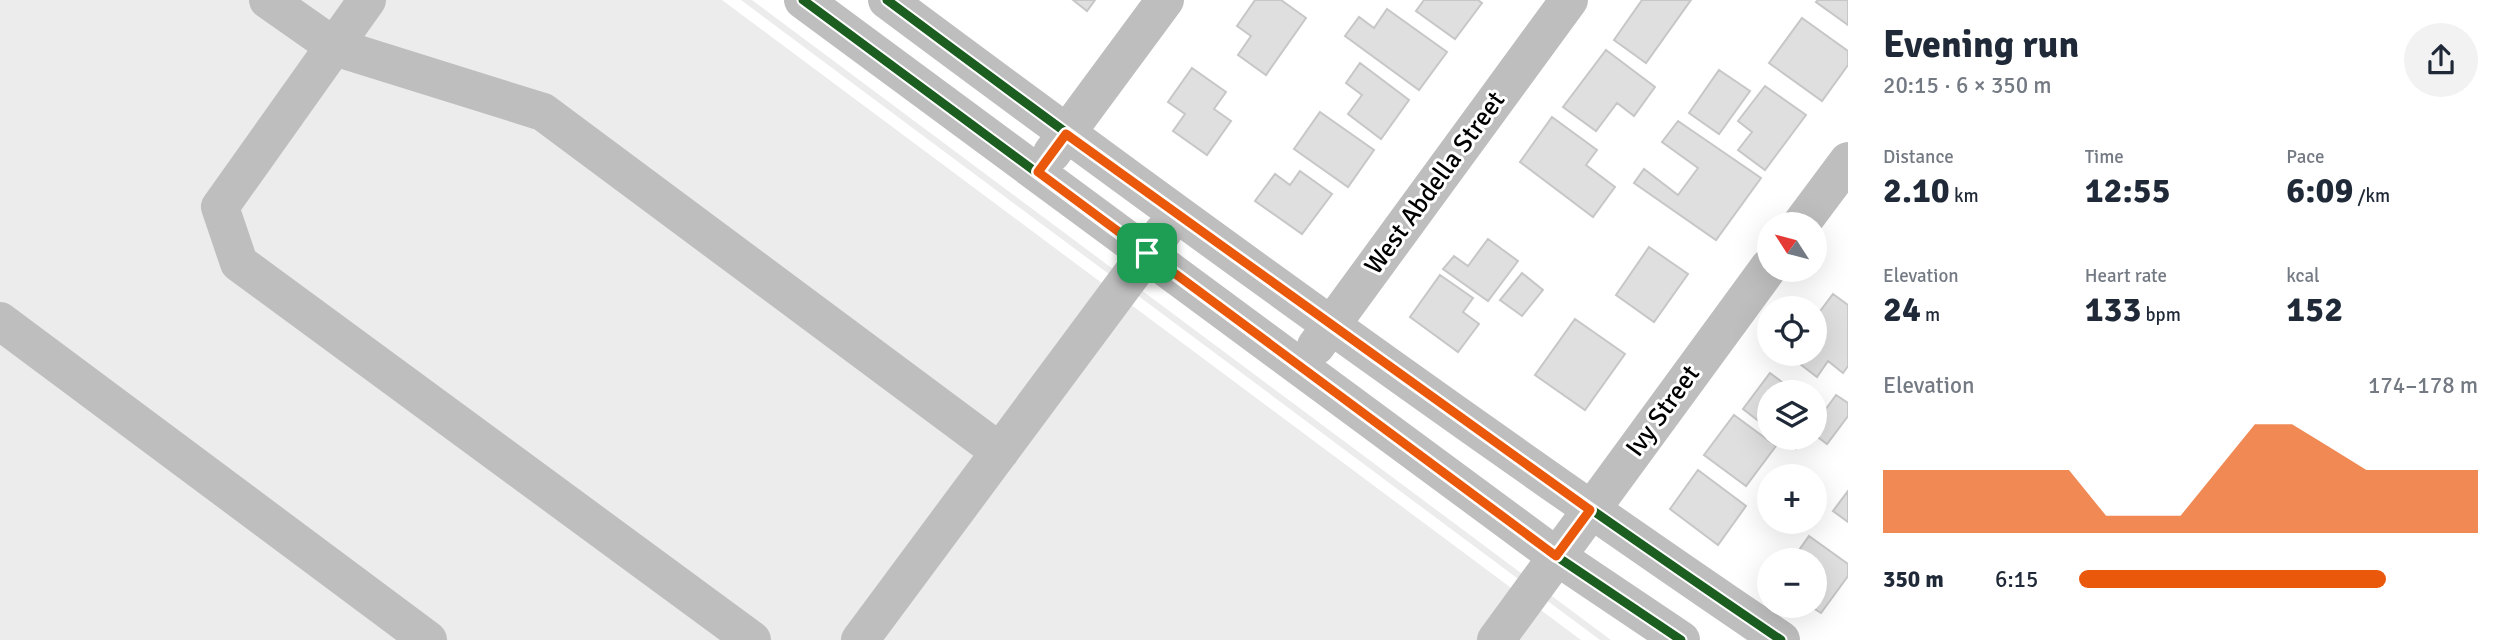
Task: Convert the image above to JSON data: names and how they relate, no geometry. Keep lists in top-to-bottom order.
{
  "streets": {
    "street": ["West Abdella Street", "Ivy Street"]
  },
  "north": "top left",
  "page": {
    "heading": ["Evening run", "20:15 · 6 × 350 m"],
    "stats": [
      ["Distance", "2.10 km"],
      ["Time", "12:55"],
      ["Pace", "6:09 /km"],
      ["Elevation", "24 m"],
      ["Heart rate", "133 bpm"],
      ["kcal", "152"]
    ],
    "map_buttons": ["+", "−"],
    "chart": ["Elevation", "174–178 m"],
    "list": [
      {
        "name": "350 m",
        "note": "6:15"
      }
    ]
  }
}
